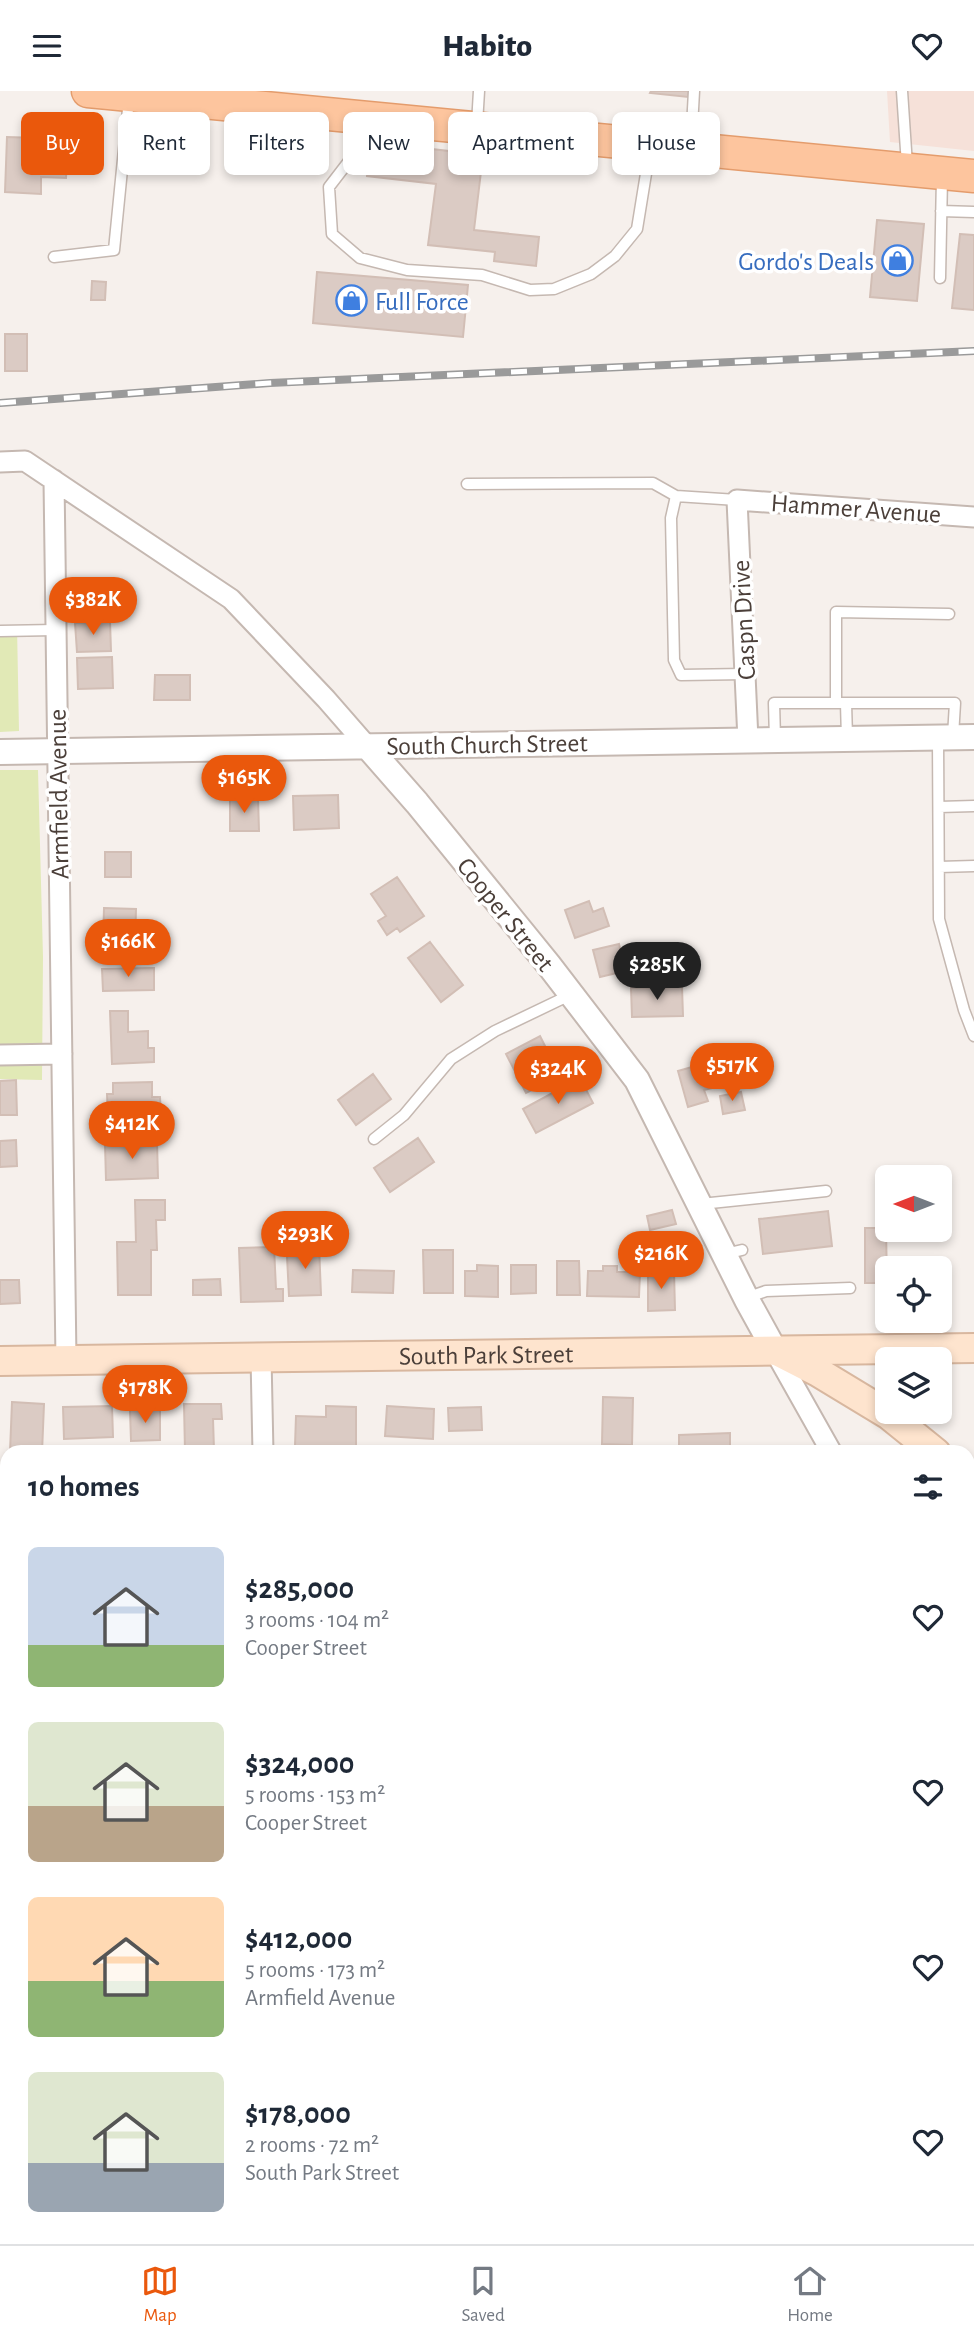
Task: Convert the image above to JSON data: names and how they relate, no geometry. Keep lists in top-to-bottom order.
{
  "streets": {
    "main road": ["South Park Street"],
    "street": [
      "Hammer Avenue",
      "Caspn Drive",
      "South Church Street",
      "Armfield Avenue",
      "Cooper Street"
    ]
  },
  "crossings": [
    ["Hammer Avenue", "Caspn Drive"],
    ["Caspn Drive", "South Church Street"],
    ["South Church Street", "Armfield Avenue"],
    ["South Church Street", "Cooper Street"],
    ["Armfield Avenue", "Cooper Street"],
    ["Armfield Avenue", "South Park Street"],
    ["Cooper Street", "South Park Street"]
  ],
  "places": {
    "shop": ["Gordo's Deals", "Full Force"]
  },
  "north": "left",
  "page": {
    "header": "Habito",
    "chip": [
      "Buy",
      "Rent",
      "Filters",
      "New",
      "Apartment",
      "House"
    ],
    "price": [
      "$382K",
      "$165K",
      "$166K",
      "$285K",
      "$517K",
      "$324K",
      "$412K",
      "$293K",
      "$216K",
      "$178K"
    ],
    "heading": "10 homes",
    "list": [
      {
        "name": "$285,000",
        "note": "3 rooms · 104 m² · Cooper Street"
      },
      {
        "name": "$324,000",
        "note": "5 rooms · 153 m² · Cooper Street"
      },
      {
        "name": "$412,000",
        "note": "5 rooms · 173 m² · Armfield Avenue"
      },
      {
        "name": "$178,000",
        "note": "2 rooms · 72 m² · South Park Street"
      }
    ],
    "tabs": ["Map", "Saved", "Home"]
  }
}
